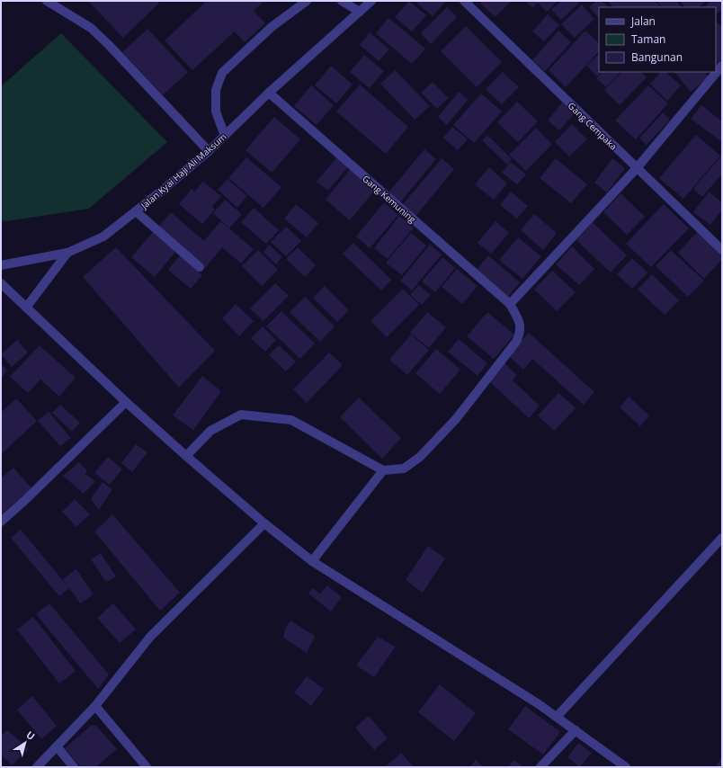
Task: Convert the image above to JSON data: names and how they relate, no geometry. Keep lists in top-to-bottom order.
{
  "streets": {
    "street": ["Gang Cempaka", "Jalan Kyai Haji Ali Maksum", "Gang Kemuning"]
  },
  "crossings": [
    ["Jalan Kyai Haji Ali Maksum", "Gang Kemuning"]
  ],
  "legend": ["Jalan", "Taman", "Bangunan"],
  "north": "top right"
}
